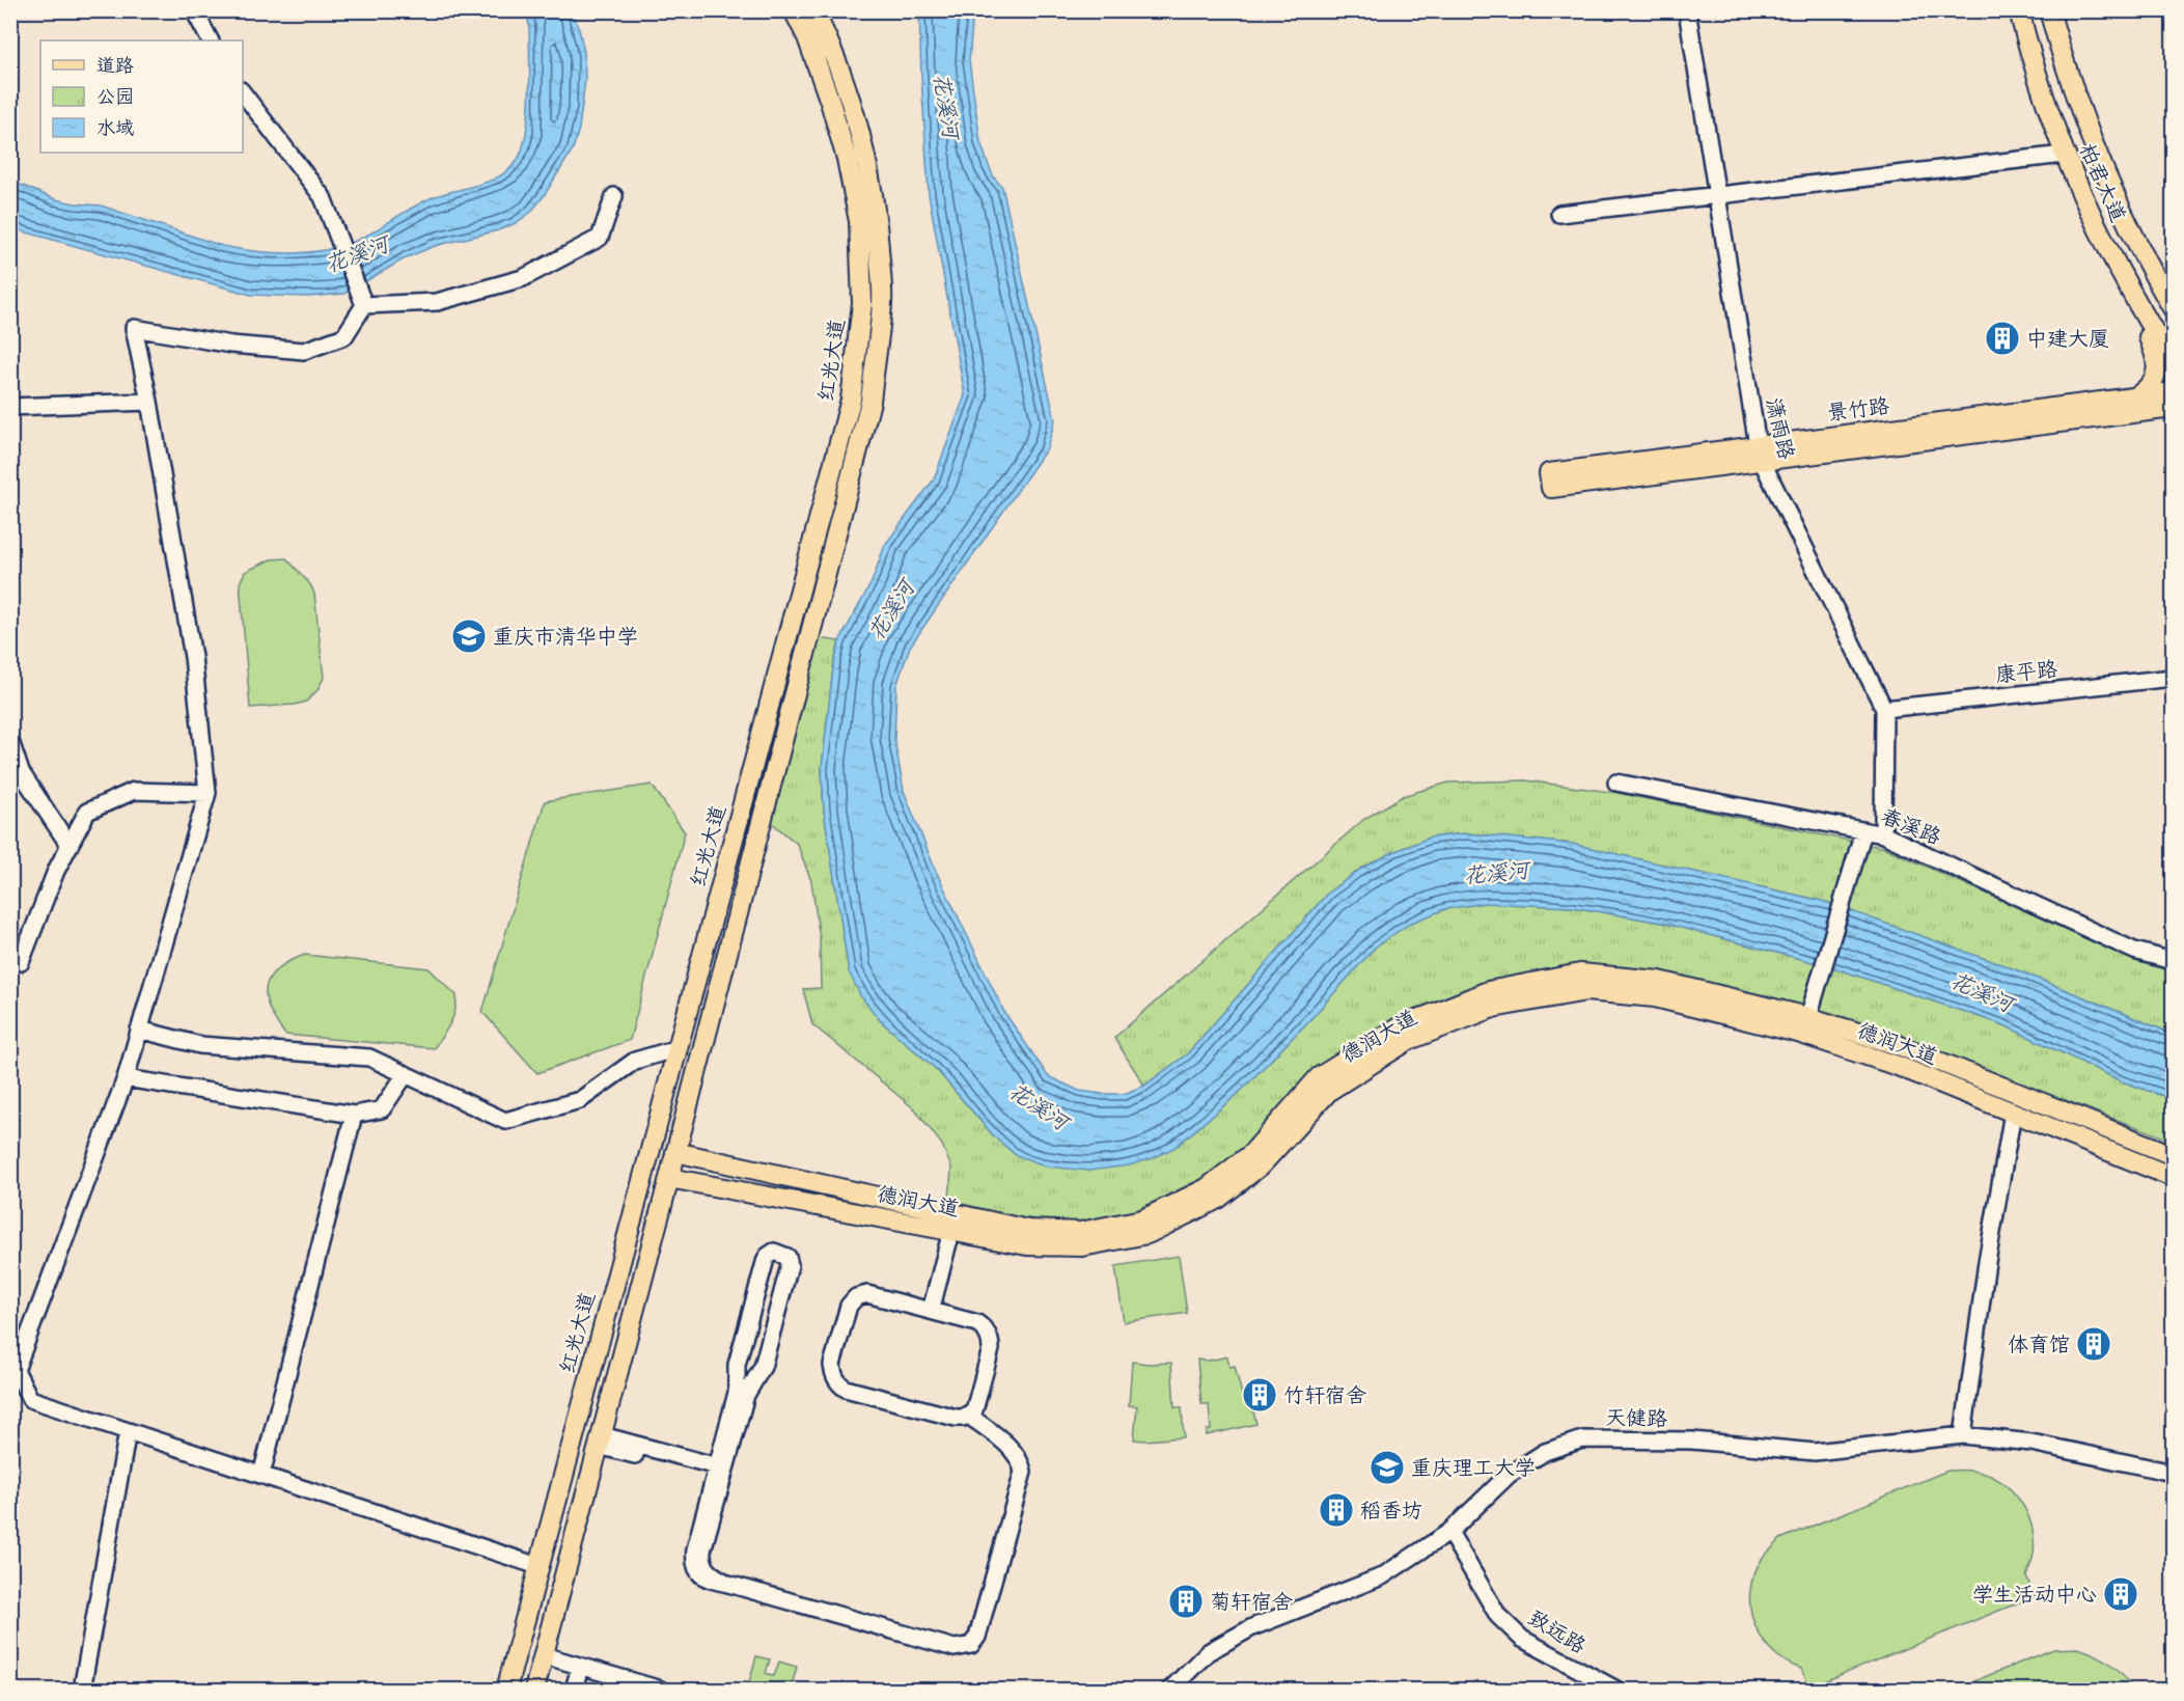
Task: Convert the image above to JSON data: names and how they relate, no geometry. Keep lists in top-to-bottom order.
{
  "streets": {
    "main road": [
      "柏君大道",
      "红光大道",
      "景竹路",
      "德润大道"
    ],
    "street": [
      "潇雨路",
      "康平路",
      "春溪路",
      "天健路",
      "致远路"
    ]
  },
  "crossings": [
    ["景竹路", "潇雨路"],
    ["潇雨路", "康平路"],
    ["潇雨路", "春溪路"],
    ["天健路", "致远路"]
  ],
  "water": ["花溪河"],
  "places": {
    "building": [
      "中建大厦",
      "体育馆",
      "竹轩宿舍",
      "稻香坊",
      "学生活动中心",
      "菊轩宿舍"
    ],
    "school or university": ["重庆市清华中学", "重庆理工大学"]
  },
  "legend": ["道路", "公园", "水域"]
}
